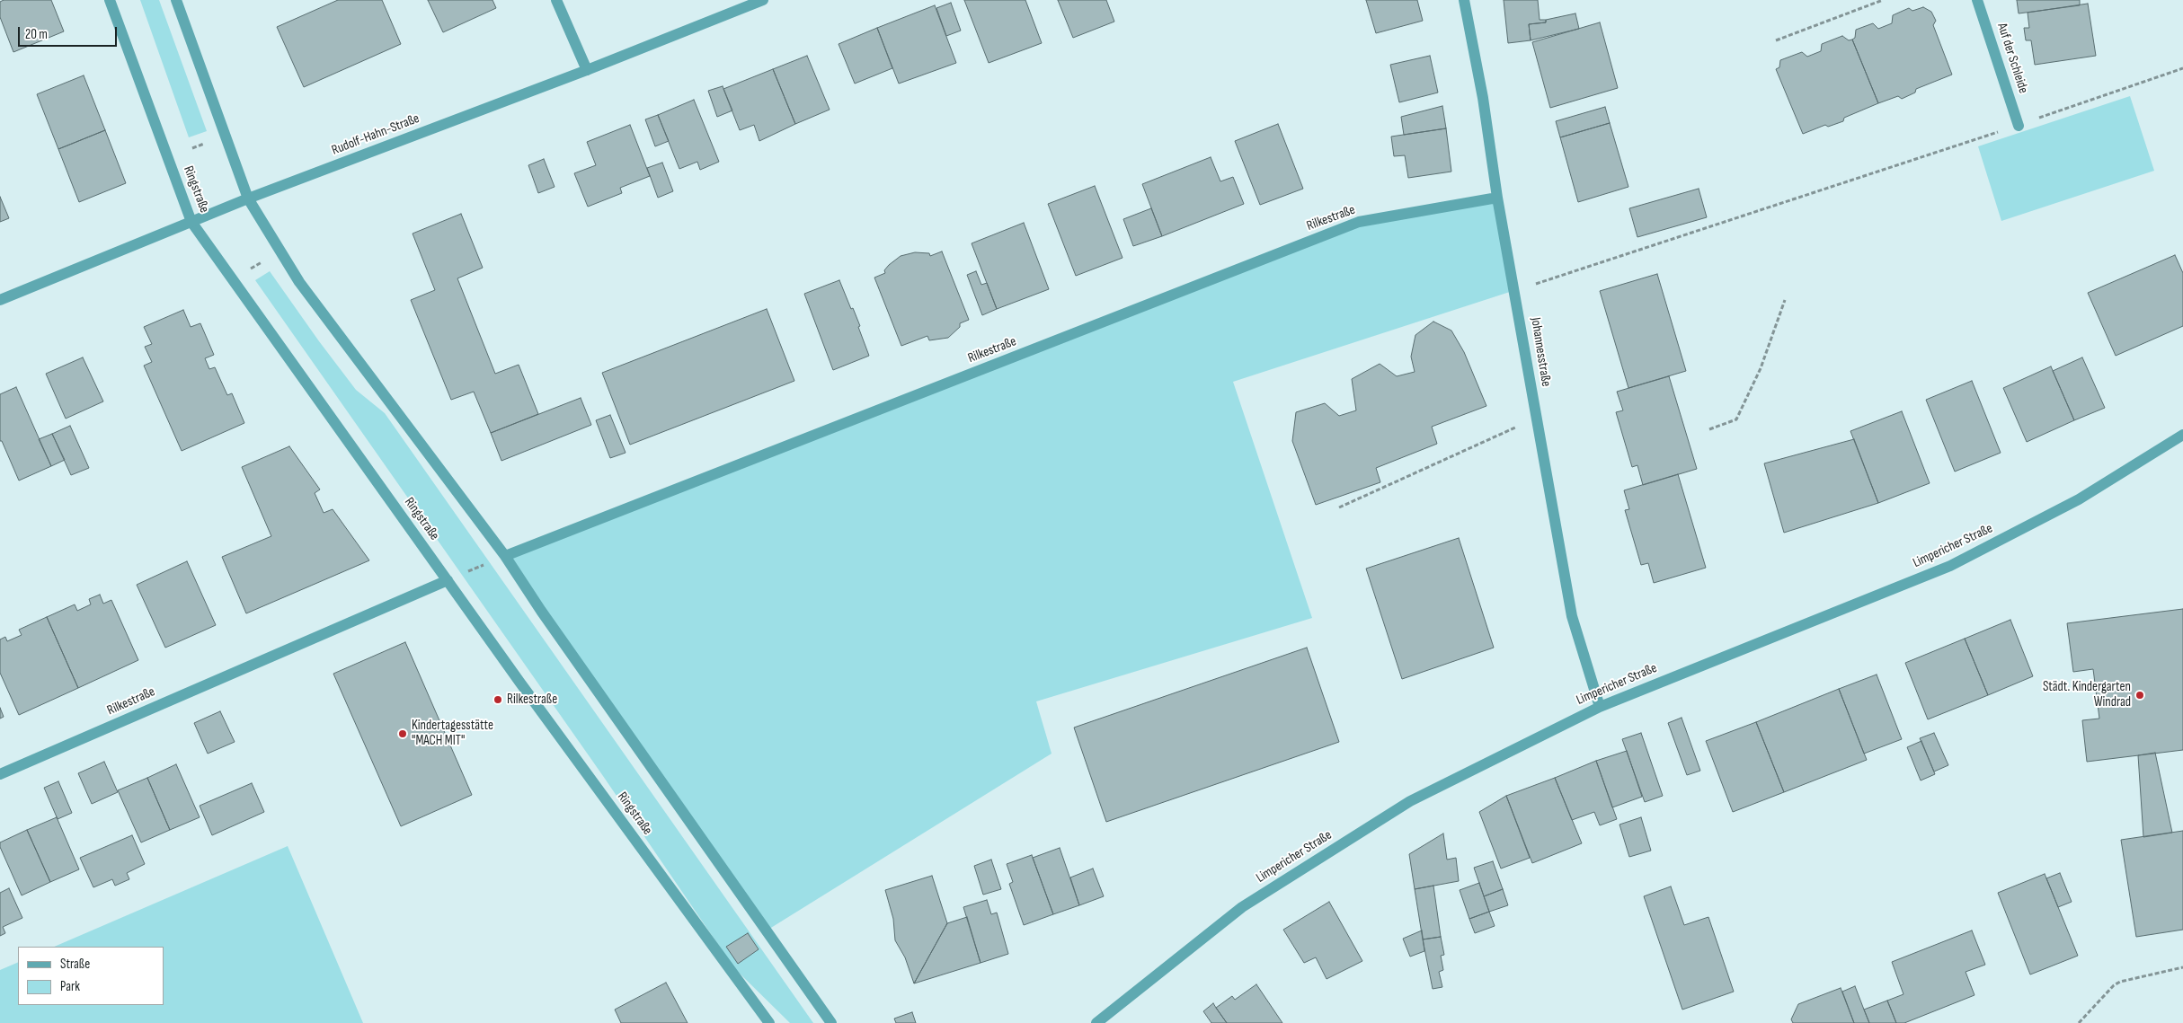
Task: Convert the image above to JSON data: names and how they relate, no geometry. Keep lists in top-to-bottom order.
{
  "streets": {
    "street": [
      "Auf der Schleide",
      "Rudolf-Hahn-Straße",
      "Ringstraße",
      "Rilkestraße",
      "Johannesstraße",
      "Limpericher Straße"
    ]
  },
  "crossings": [
    ["Rudolf-Hahn-Straße", "Ringstraße"],
    ["Ringstraße", "Rilkestraße"],
    ["Rilkestraße", "Johannesstraße"],
    ["Johannesstraße", "Limpericher Straße"]
  ],
  "places": ["Städt. Kindergarten Windrad", "Rilkestraße", "Kindertagesstätte \"MACH MIT\""],
  "legend": ["Straße", "Park"],
  "scale_bar": "20 m"
}
